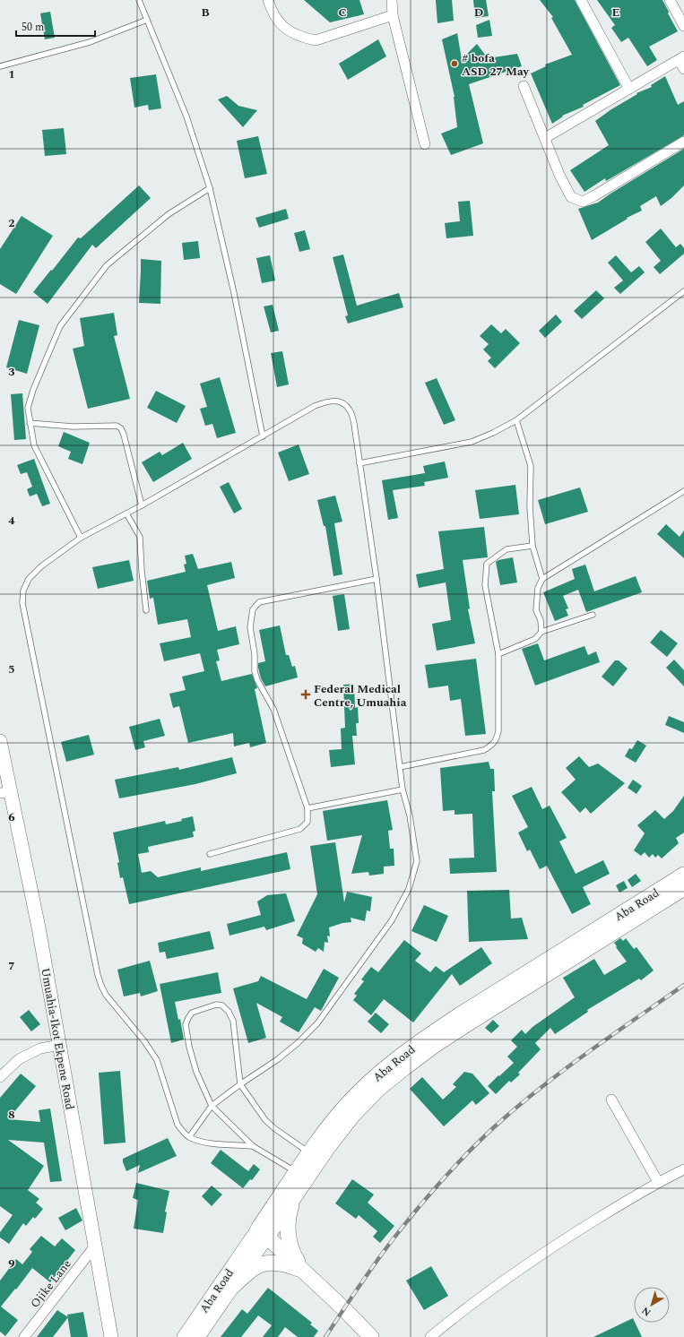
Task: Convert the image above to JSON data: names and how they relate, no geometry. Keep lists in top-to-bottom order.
{
  "streets": {
    "main road": ["Aba Road", "Umuahia-Ikot Ekpene Road"],
    "street": ["Ojike Lane"]
  },
  "crossings": [
    ["Umuahia-Ikot Ekpene Road", "Ojike Lane"]
  ],
  "places": {
    "other": ["# bofa ASD 27 May"],
    "health": ["Federal Medical Centre, Umuahia"]
  },
  "scale_bar": "50 m",
  "north": "bottom left",
  "grid": {
    "columns": [
      "B",
      "C",
      "D",
      "E"
    ],
    "rows": [
      "1",
      "2",
      "3",
      "4",
      "5",
      "6",
      "7",
      "8",
      "9"
    ]
  }
}
